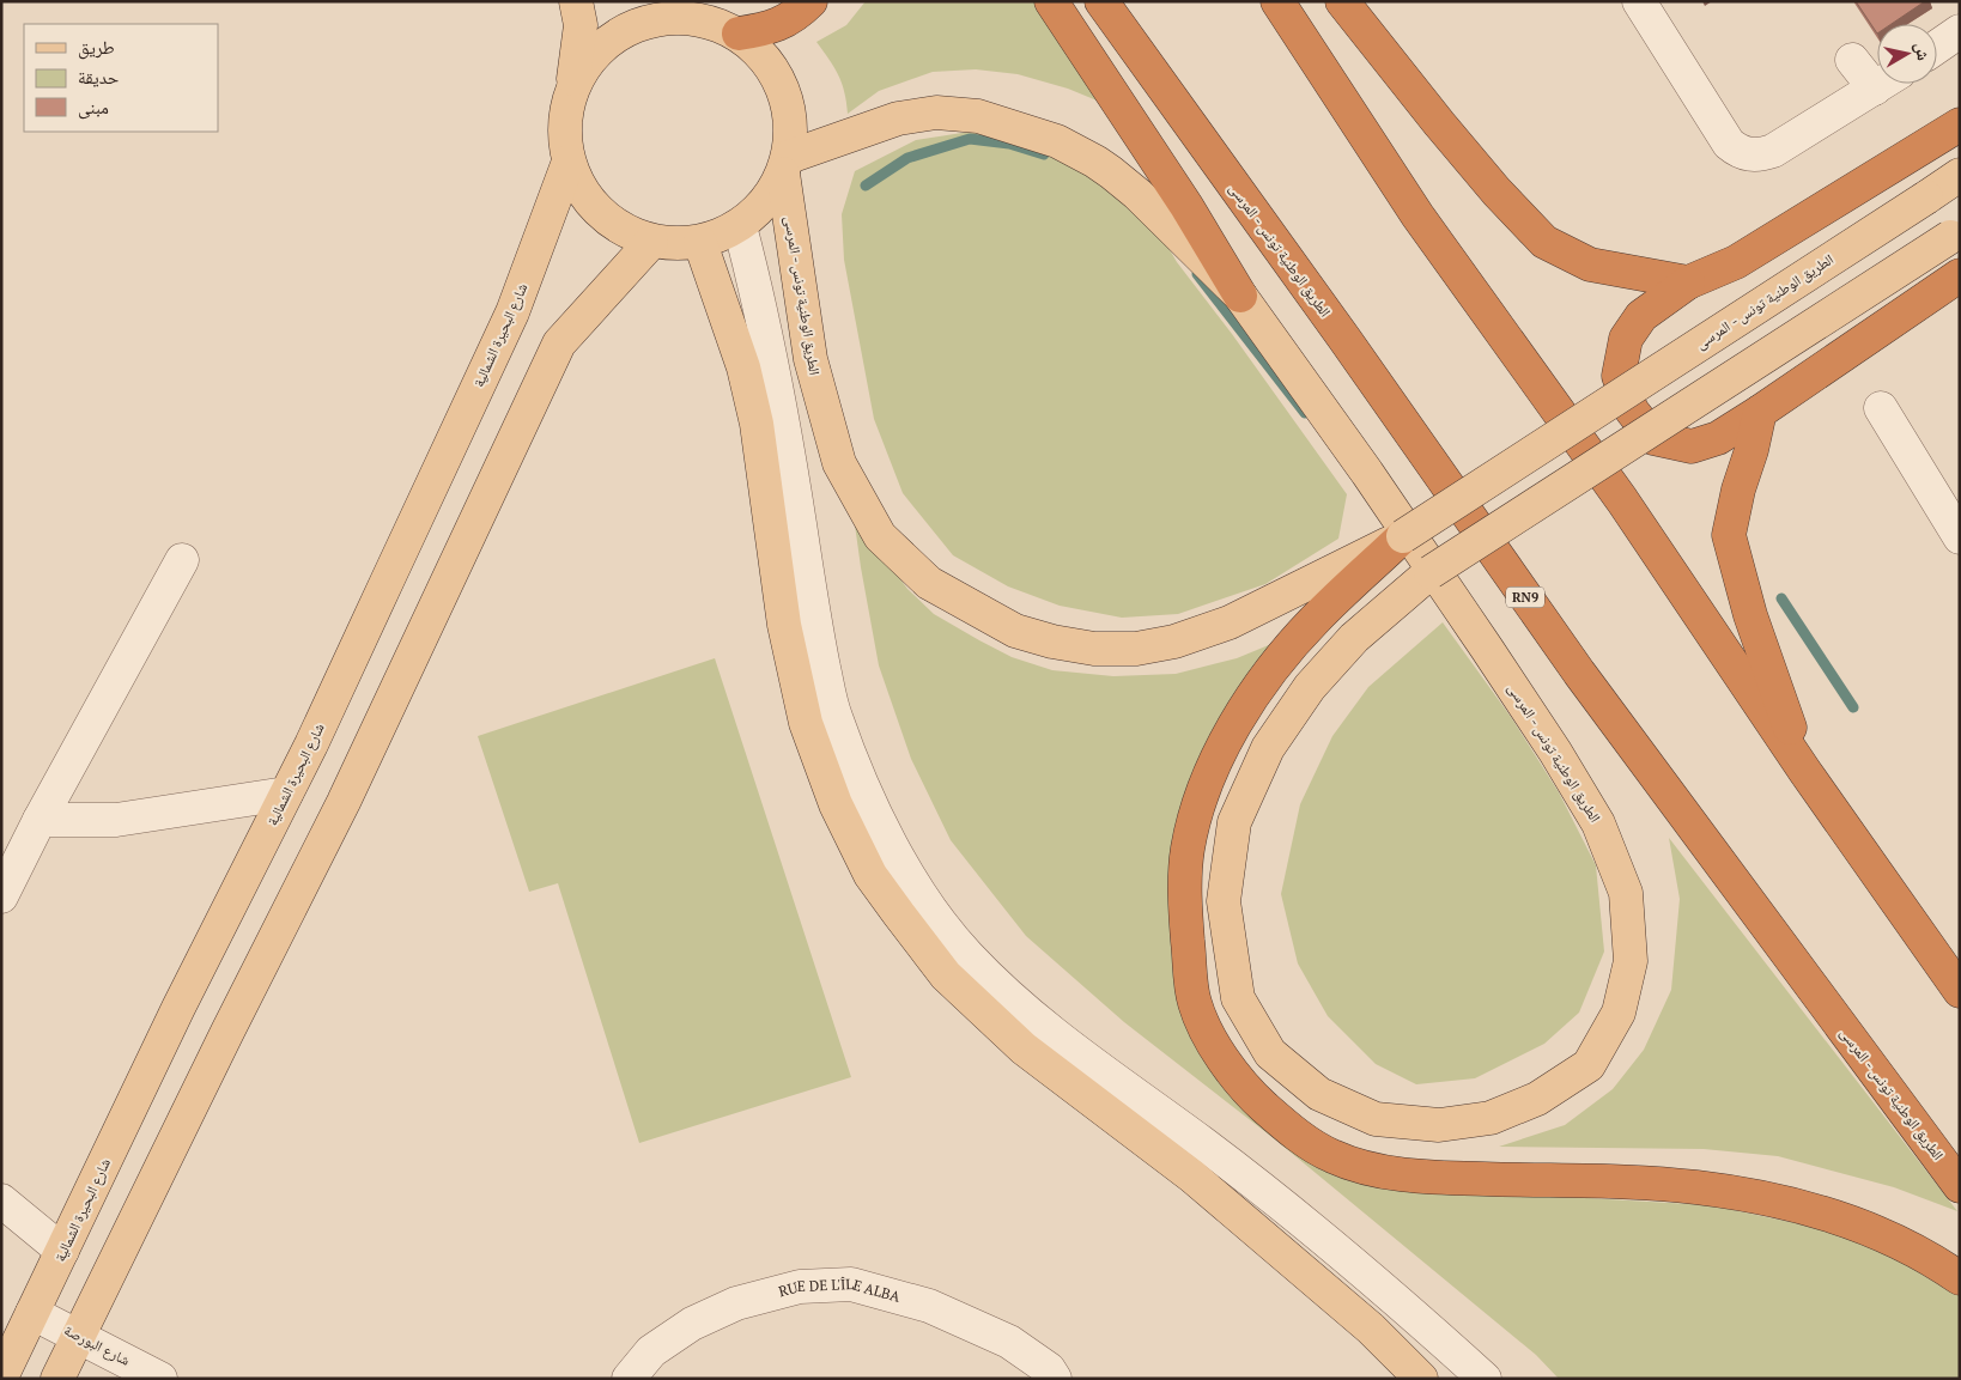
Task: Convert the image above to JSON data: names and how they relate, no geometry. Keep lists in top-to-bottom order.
{
  "streets": {
    "highway": ["الطريق الوطنية تونس - المرسى", "RN9"],
    "main road": ["شارع البحيرة الشمالية"],
    "street": ["RUE DE L'ÎLE ALBA", "شارع البورصة"]
  },
  "crossings": [
    ["شارع البحيرة الشمالية", "شارع البورصة"]
  ],
  "legend": ["طريق", "حديقة", "مبنى"],
  "north": "right"
}
